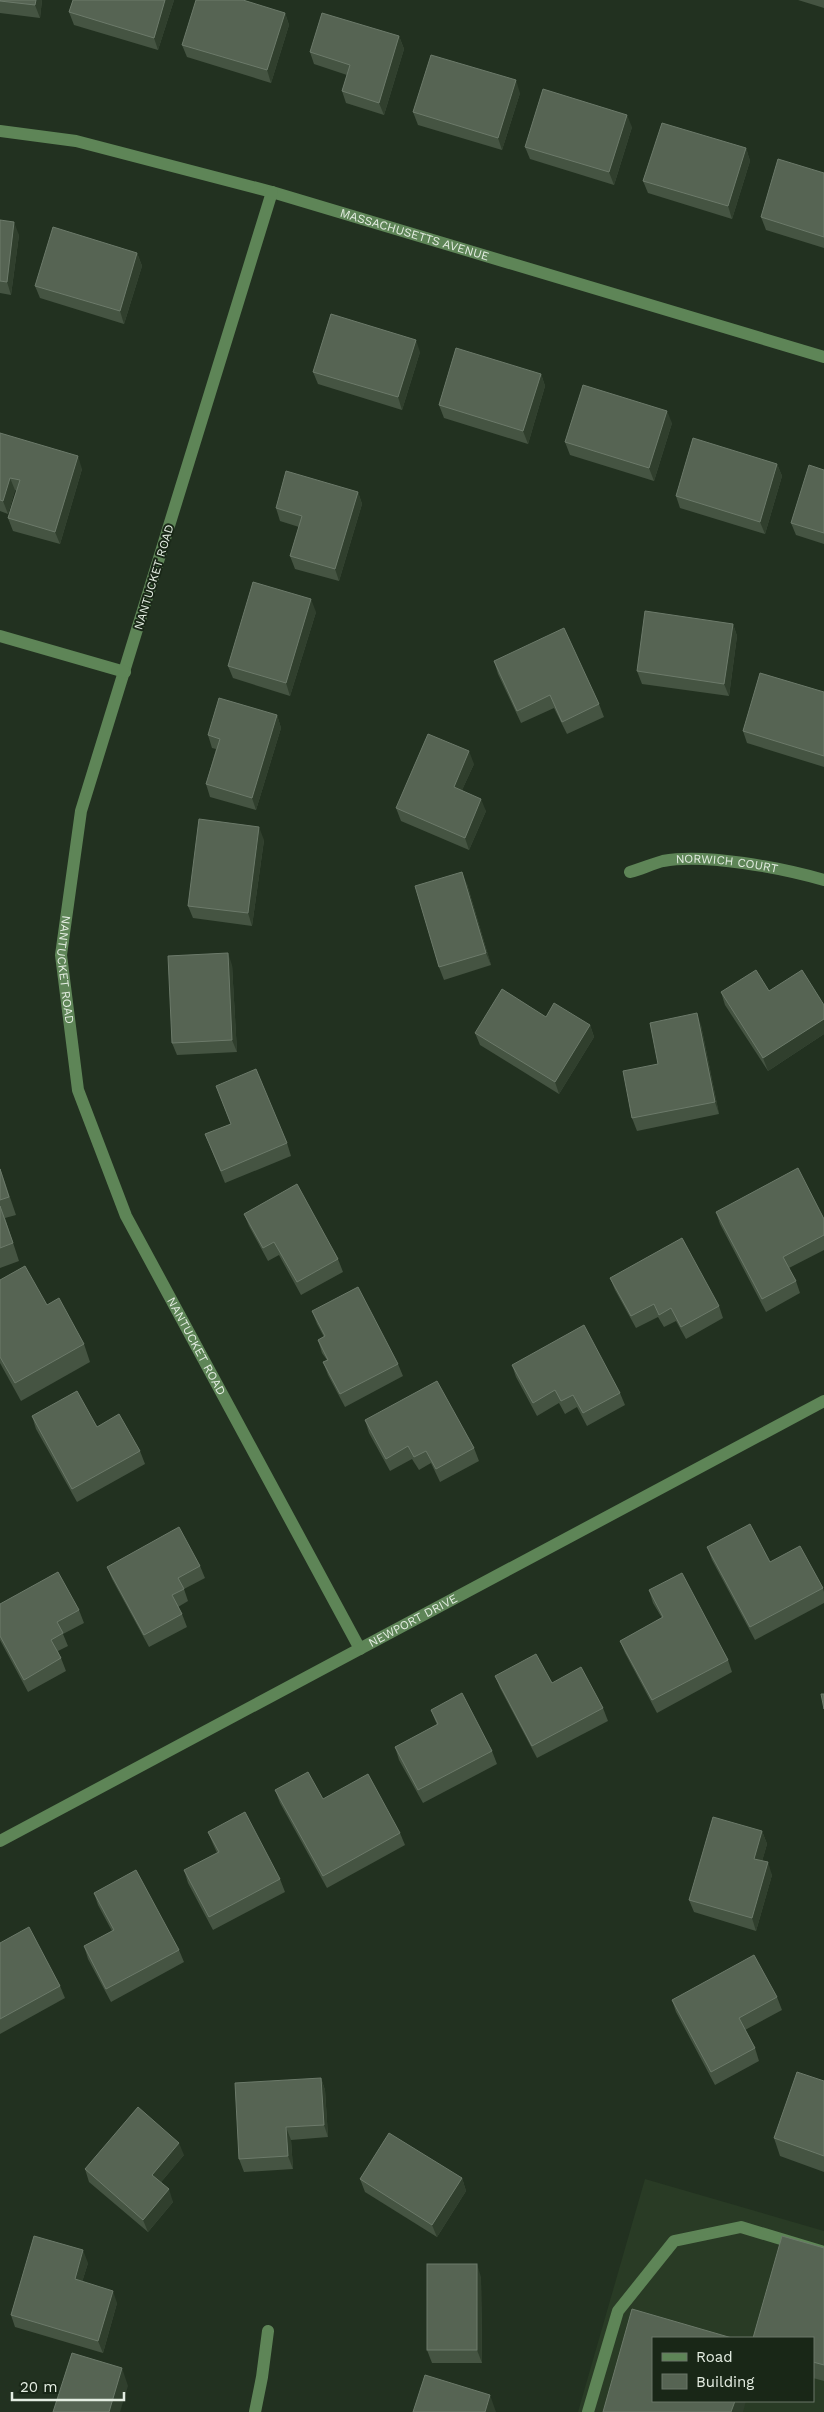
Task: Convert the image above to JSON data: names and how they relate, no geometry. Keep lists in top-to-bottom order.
{
  "streets": {
    "street": [
      "MASSACHUSETTS AVENUE",
      "NANTUCKET ROAD",
      "NORWICH COURT",
      "NEWPORT DRIVE"
    ]
  },
  "crossings": [
    ["MASSACHUSETTS AVENUE", "NANTUCKET ROAD"],
    ["NANTUCKET ROAD", "NEWPORT DRIVE"]
  ],
  "legend": ["Road", "Building"],
  "scale_bar": "20 m"
}
